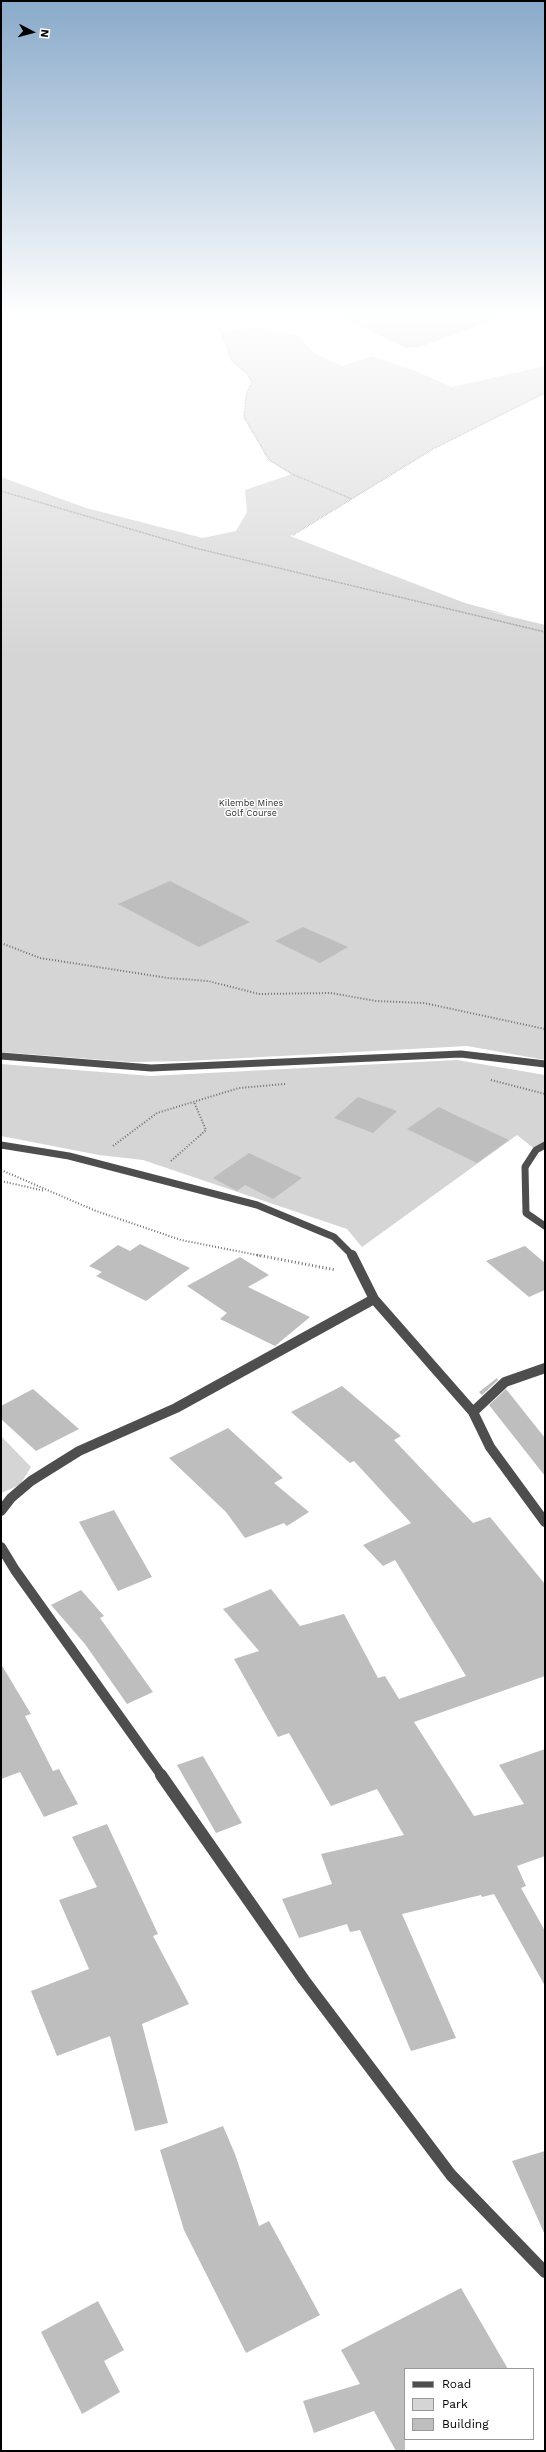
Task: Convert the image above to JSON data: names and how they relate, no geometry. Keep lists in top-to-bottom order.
{
  "parks": ["Kilembe Mines Golf Course"],
  "legend": ["Road", "Park", "Building"],
  "north": "right"
}
